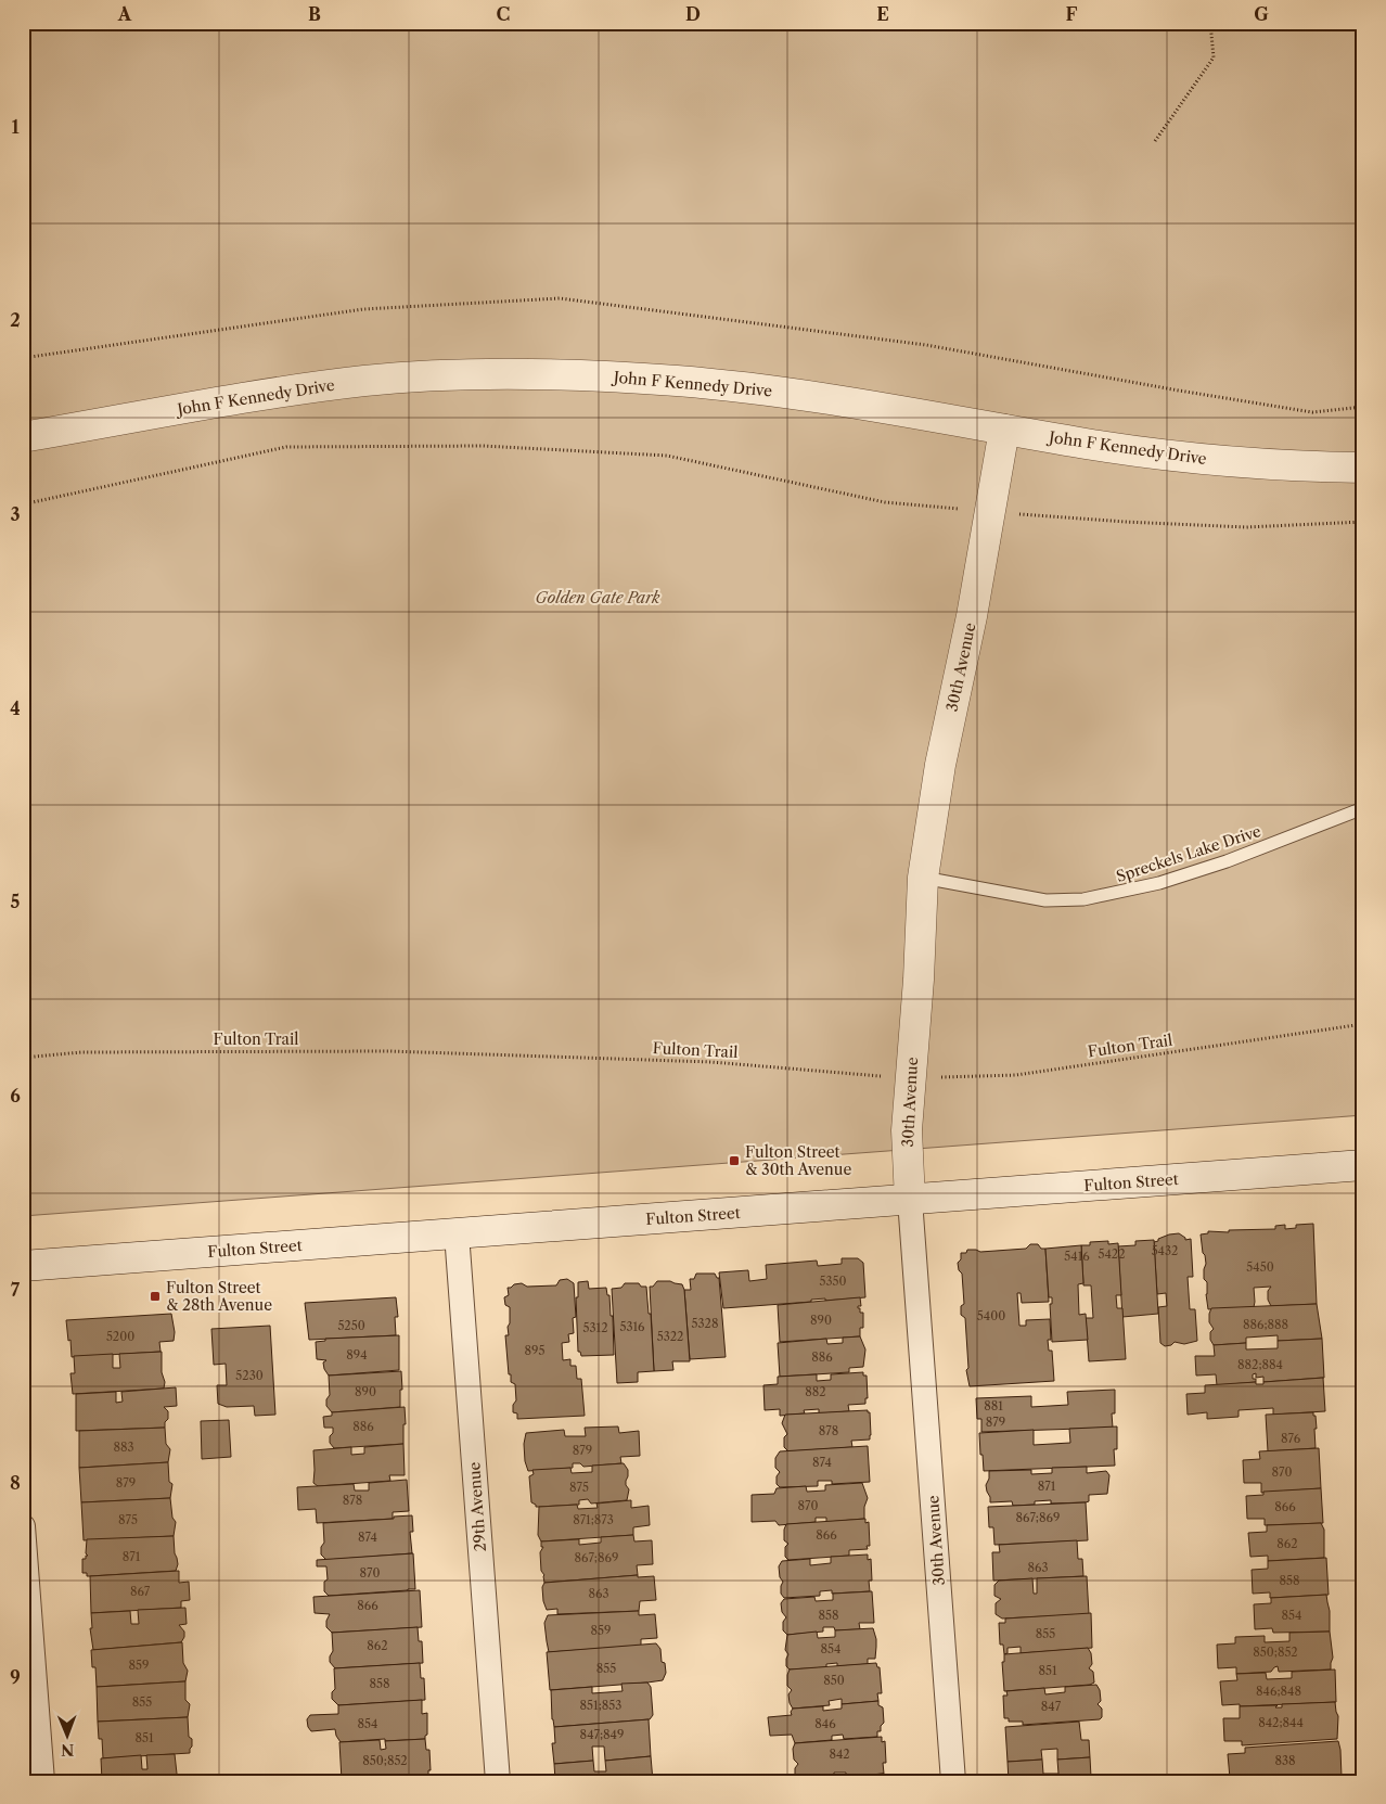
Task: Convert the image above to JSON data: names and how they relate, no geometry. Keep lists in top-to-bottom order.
{
  "streets": {
    "street": [
      "John F Kennedy Drive",
      "30th Avenue",
      "Fulton Street",
      "29th Avenue"
    ],
    "lane": ["Spreckels Lake Drive"],
    "path": ["Fulton Trail"]
  },
  "crossings": [
    ["John F Kennedy Drive", "30th Avenue"],
    ["30th Avenue", "Spreckels Lake Drive"],
    ["30th Avenue", "Fulton Trail"],
    ["30th Avenue", "Fulton Street"],
    ["Fulton Street", "29th Avenue"]
  ],
  "parks": ["Golden Gate Park"],
  "places": {
    "transit": ["Fulton Street & 30th Avenue", "Fulton Street & 28th Avenue"]
  },
  "house_numbers": [
    "5432",
    "5422",
    "5416",
    "5450",
    "5350",
    "5400",
    "890",
    "5328",
    "886;888",
    "5250",
    "5316",
    "5312",
    "5200",
    "5322",
    "895",
    "894",
    "886",
    "882;884",
    "5230",
    "890",
    "882",
    "881",
    "879",
    "886",
    "878",
    "876",
    "883",
    "879",
    "874",
    "870",
    "879",
    "871",
    "875",
    "878",
    "870",
    "866",
    "867;869",
    "875",
    "871;873",
    "866",
    "874",
    "862",
    "871",
    "867;869",
    "863",
    "870",
    "858",
    "867",
    "863",
    "866",
    "858",
    "854",
    "859",
    "855",
    "862",
    "854",
    "850;852",
    "859",
    "855",
    "851",
    "850",
    "858",
    "846;848",
    "855",
    "851;853",
    "847",
    "842;844",
    "854",
    "846",
    "847;849",
    "851",
    "842",
    "850;852",
    "838"
  ],
  "north": "bottom",
  "grid": {
    "columns": [
      "A",
      "B",
      "C",
      "D",
      "E",
      "F",
      "G"
    ],
    "rows": [
      "1",
      "2",
      "3",
      "4",
      "5",
      "6",
      "7",
      "8",
      "9"
    ]
  }
}
